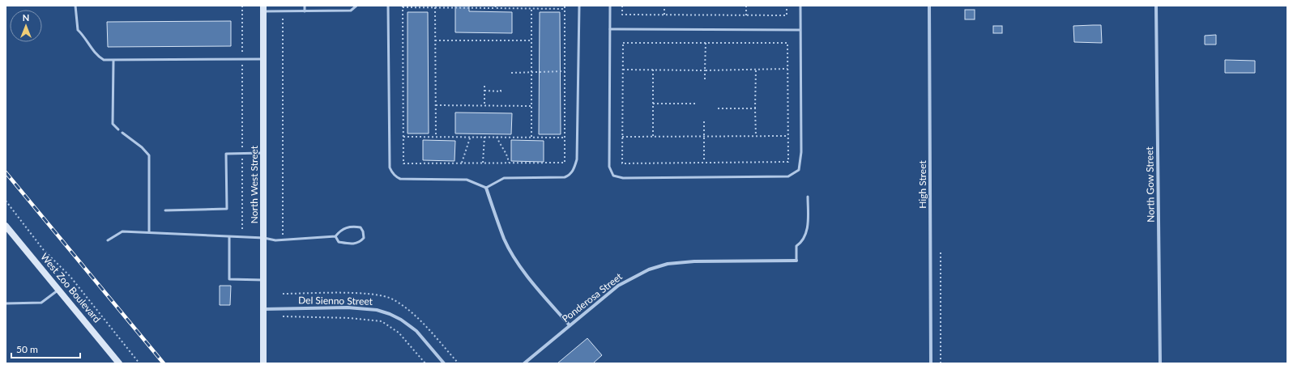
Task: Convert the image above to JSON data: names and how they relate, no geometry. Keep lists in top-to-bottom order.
{
  "streets": {
    "main road": ["North West Street", "West Zoo Boulevard"],
    "street": [
      "High Street",
      "North Gow Street",
      "Ponderosa Street",
      "Del Sienno Street"
    ]
  },
  "crossings": [
    ["North West Street", "Del Sienno Street"]
  ],
  "scale_bar": "50 m",
  "north": "top"
}
